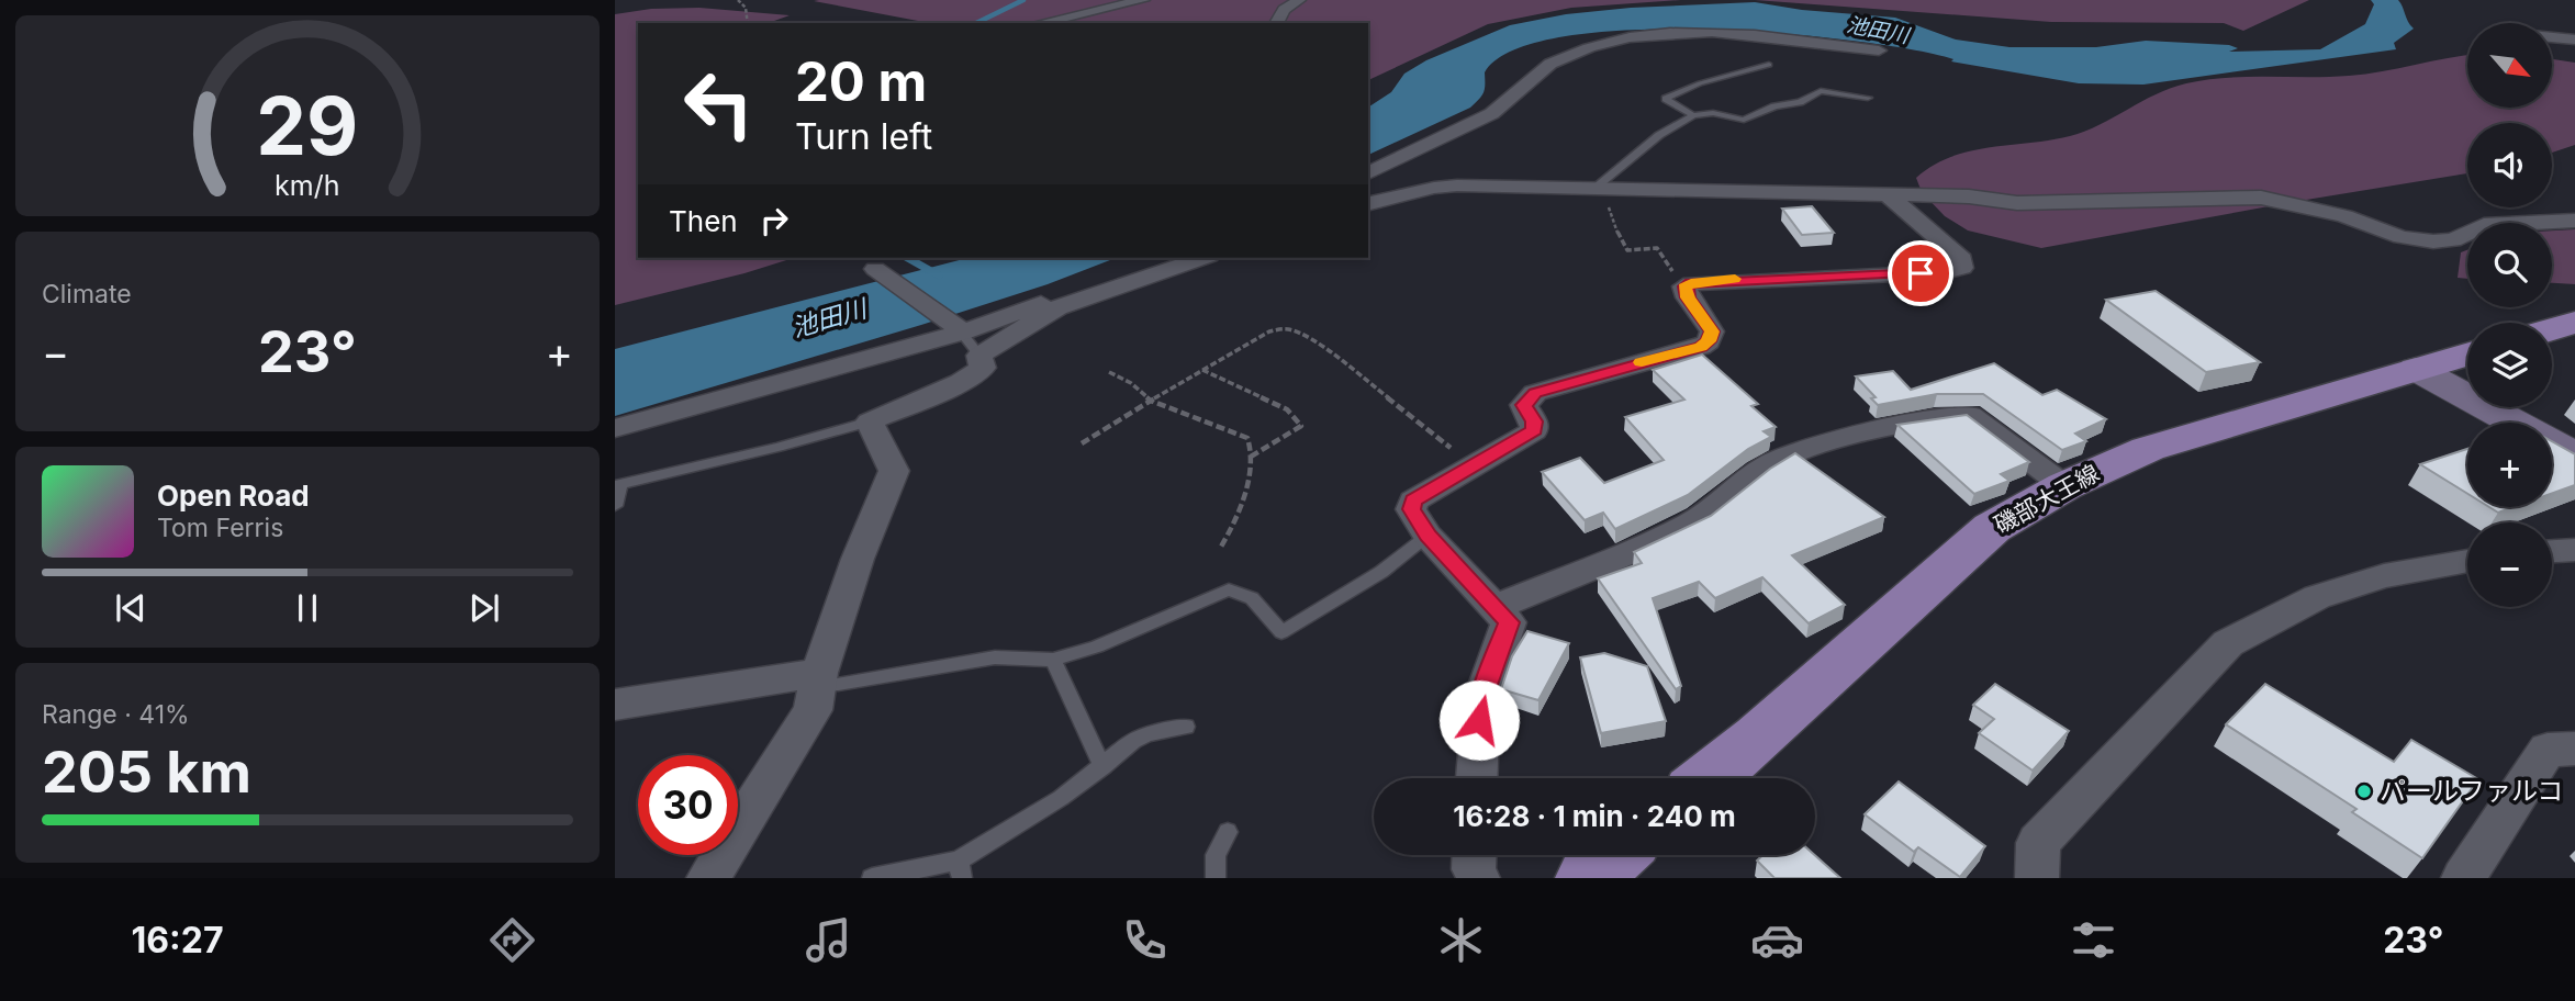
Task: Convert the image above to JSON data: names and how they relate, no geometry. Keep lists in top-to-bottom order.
{
  "streets": {
    "main road": ["磯部大王線"]
  },
  "water": ["池田川"],
  "places": ["パールファルコ"],
  "north": "bottom right",
  "page": {
    "map_buttons": ["+", "−"],
    "turn": ["20 m", "Turn left"],
    "then": "Then",
    "tile": [
      "Climate",
      ["Range · 41%", "205 km"]
    ],
    "heat": ["−", "23°", "+"],
    "song": ["Open Road", "Tom Ferris"],
    "limit": "30",
    "trip": "16:28 · 1 min · 240 m",
    "tabs": ["16:27", "23°"],
    "gauge": ["29", "km/h"]
  }
}
